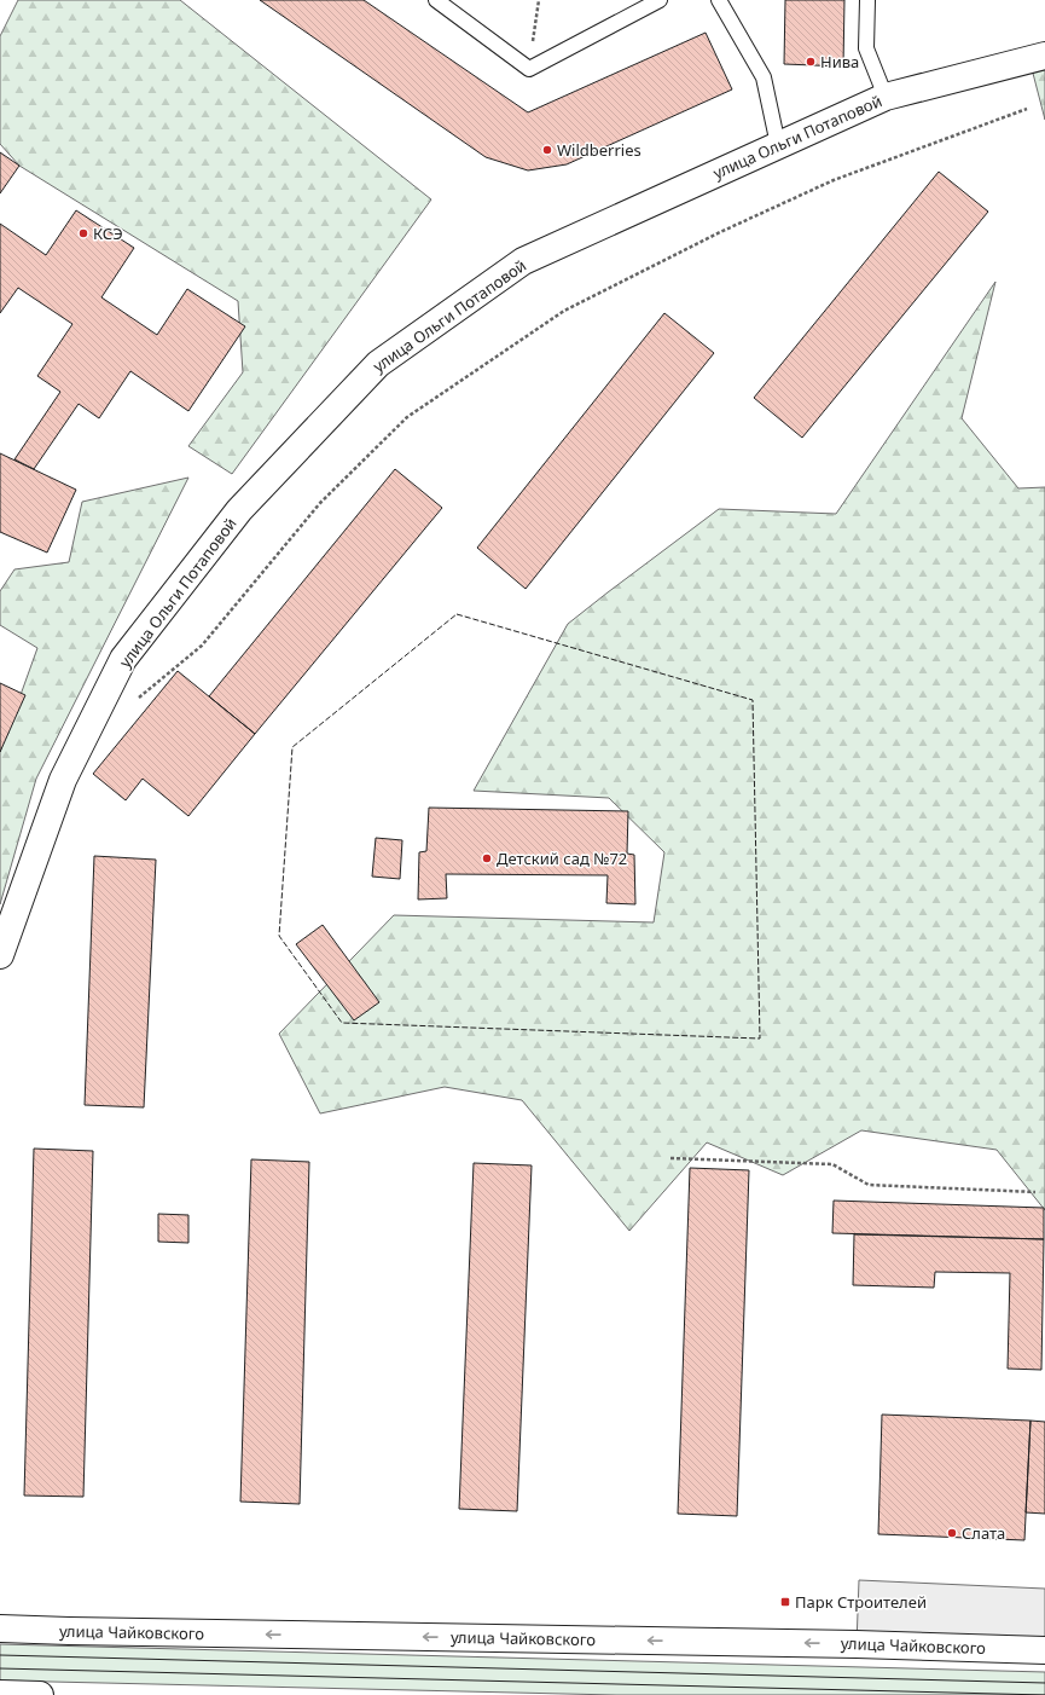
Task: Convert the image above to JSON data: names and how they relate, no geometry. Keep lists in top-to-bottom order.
{
  "streets": {
    "street": ["улица Ольги Потаповой", "улица Чайковского"]
  },
  "one_way": ["улица Чайковского"],
  "places": {
    "other": [
      "Нива",
      "Wildberries",
      "КСЭ",
      "Детский сад №72",
      "Слата"
    ],
    "transit": ["Парк Строителей"]
  }
}
